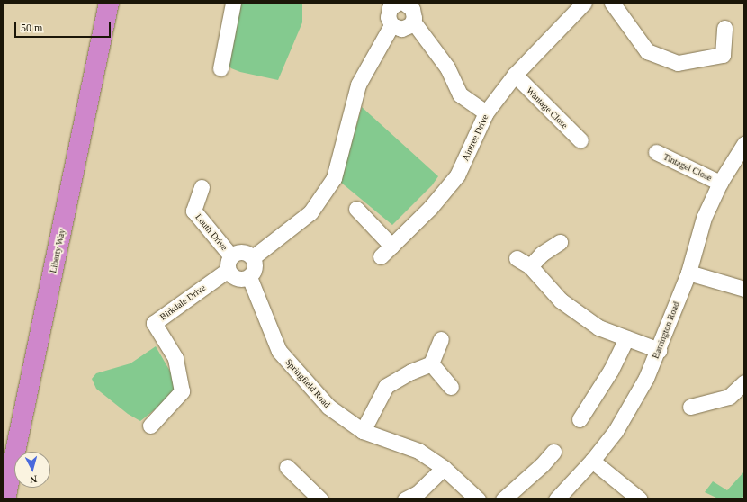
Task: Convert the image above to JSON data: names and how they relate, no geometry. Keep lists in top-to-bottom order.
{
  "streets": {
    "highway": ["Liberty Way"],
    "street": [
      "Wantage Close",
      "Aintree Drive",
      "Tintagel Close",
      "Louth Drive",
      "Birkdale Drive",
      "Barrington Road",
      "Springfield Road"
    ]
  },
  "crossings": [
    ["Wantage Close", "Aintree Drive"],
    ["Tintagel Close", "Barrington Road"],
    ["Louth Drive", "Birkdale Drive"],
    ["Louth Drive", "Springfield Road"],
    ["Birkdale Drive", "Springfield Road"]
  ],
  "scale_bar": "50 m",
  "north": "bottom"
}
